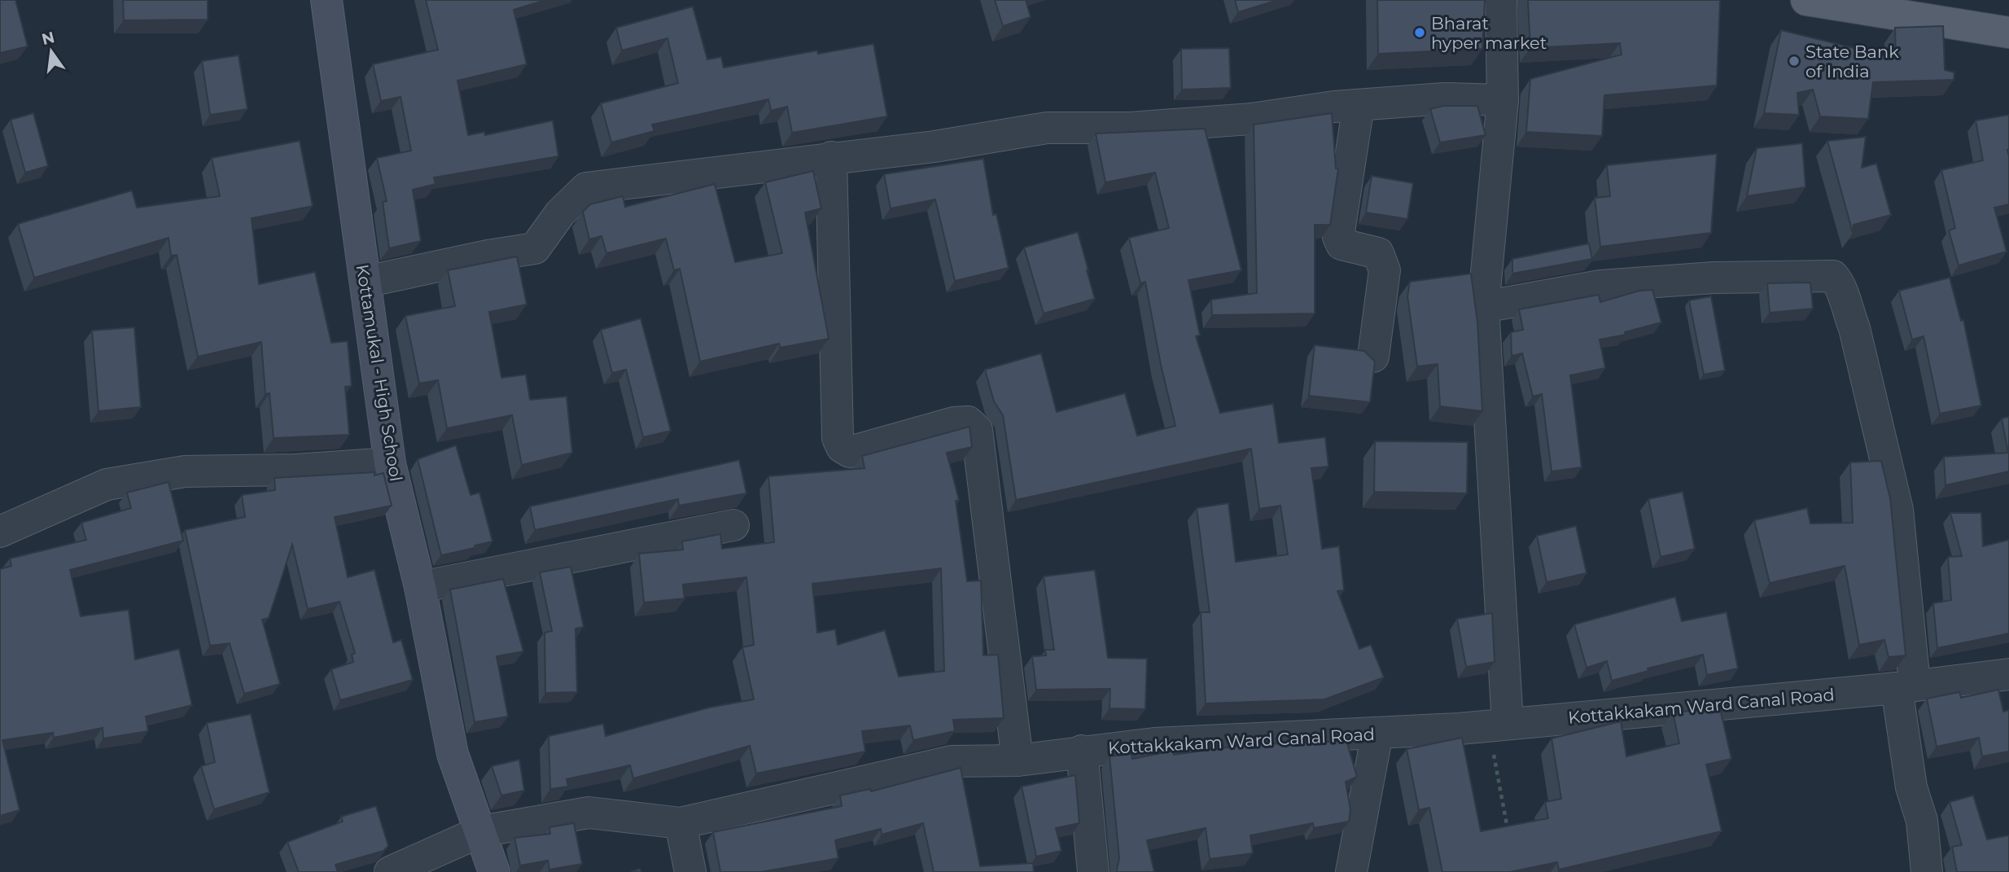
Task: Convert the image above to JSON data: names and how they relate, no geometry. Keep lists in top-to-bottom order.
{
  "streets": {
    "main road": ["Kottamukal - High School"],
    "street": ["Kottakkakam Ward Canal Road"]
  },
  "crossings": [
    ["Kottamukal - High School", "Kottakkakam Ward Canal Road"]
  ],
  "places": ["Bharat hyper market", "State Bank of India"],
  "north": "top"
}
